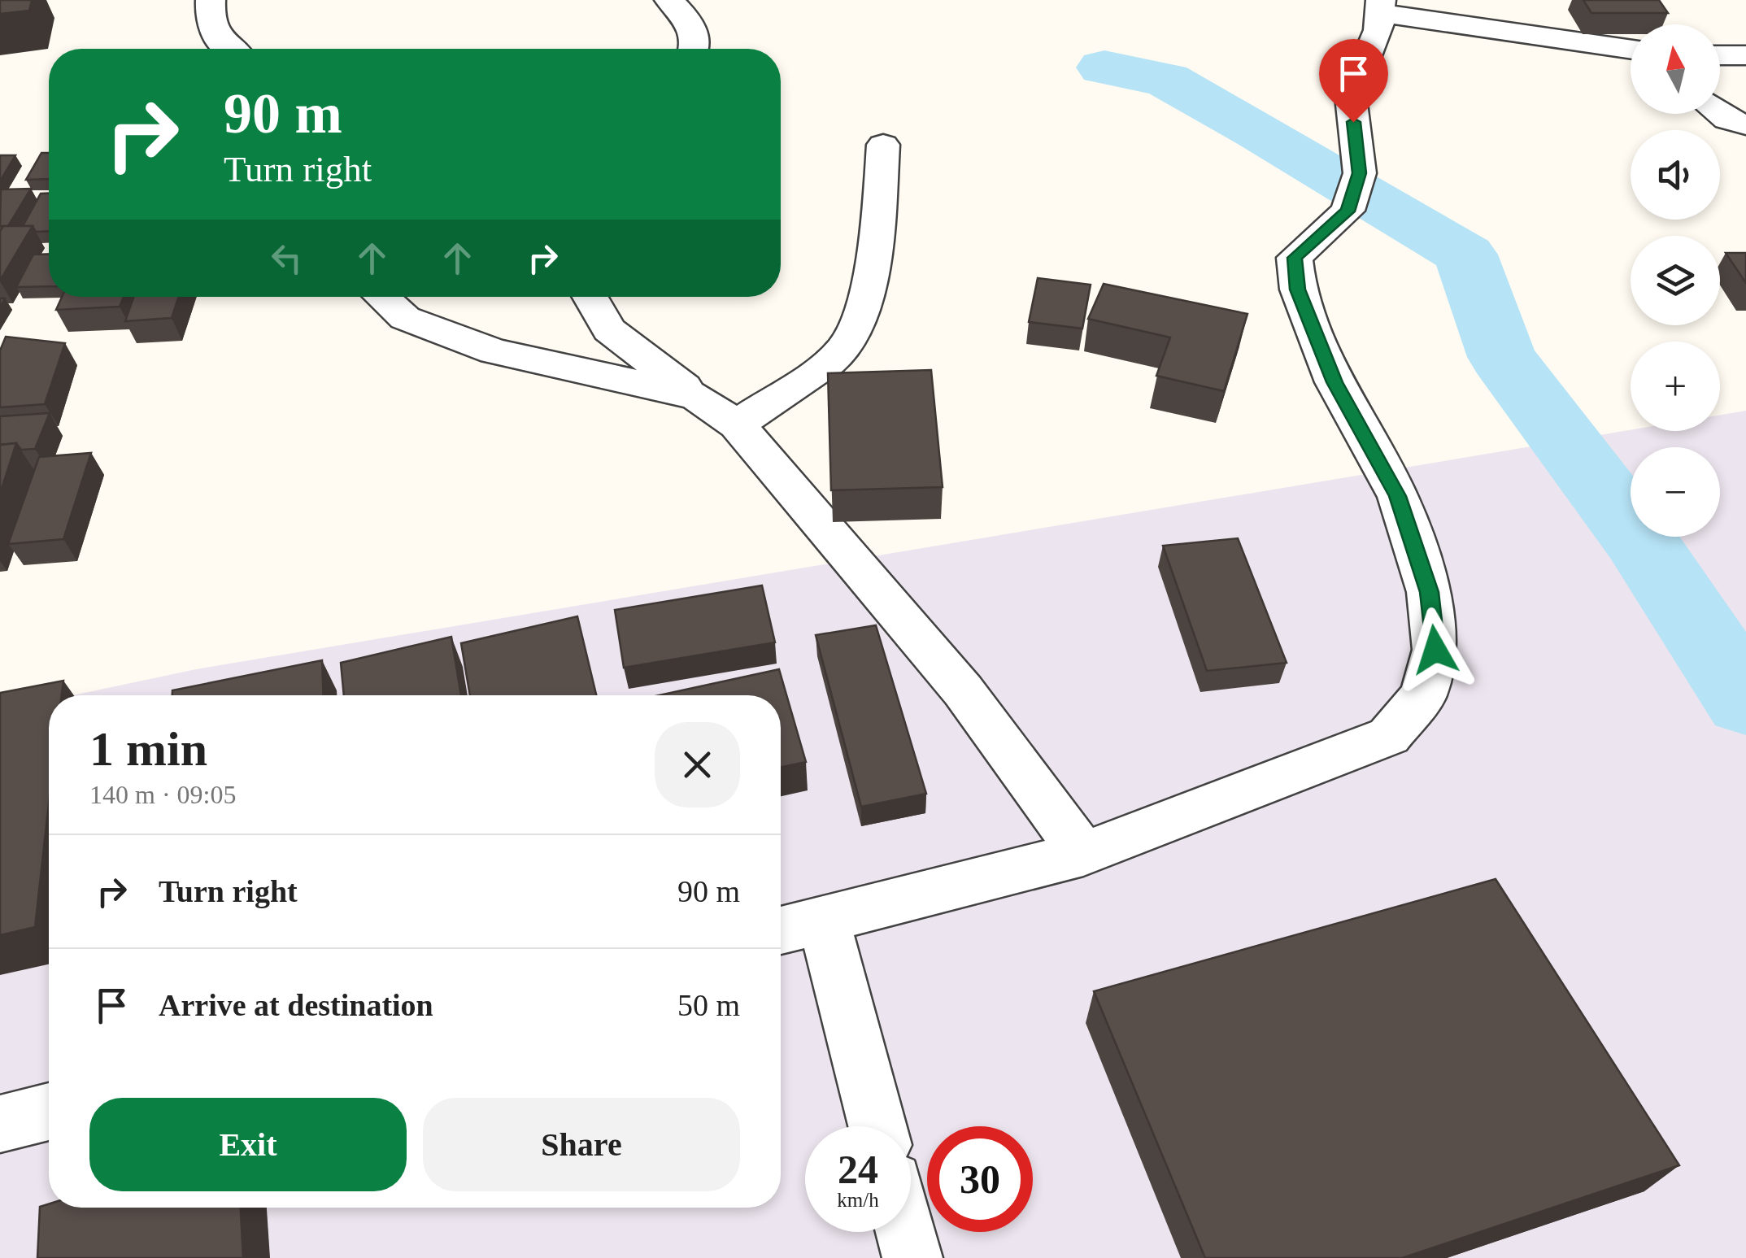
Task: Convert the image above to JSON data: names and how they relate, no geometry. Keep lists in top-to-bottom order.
{
  "north": "top",
  "page": {
    "map_buttons": ["+", "−"],
    "turn": ["90 m", "Turn right"],
    "heading": ["1 min", "140 m · 09:05"],
    "list": [
      {
        "name": "Turn right",
        "value": "90 m"
      },
      {
        "name": "Arrive at destination",
        "value": "50 m"
      }
    ],
    "buttons": ["Exit", "Share"],
    "speed": "24 km/h",
    "limit": "30"
  }
}
